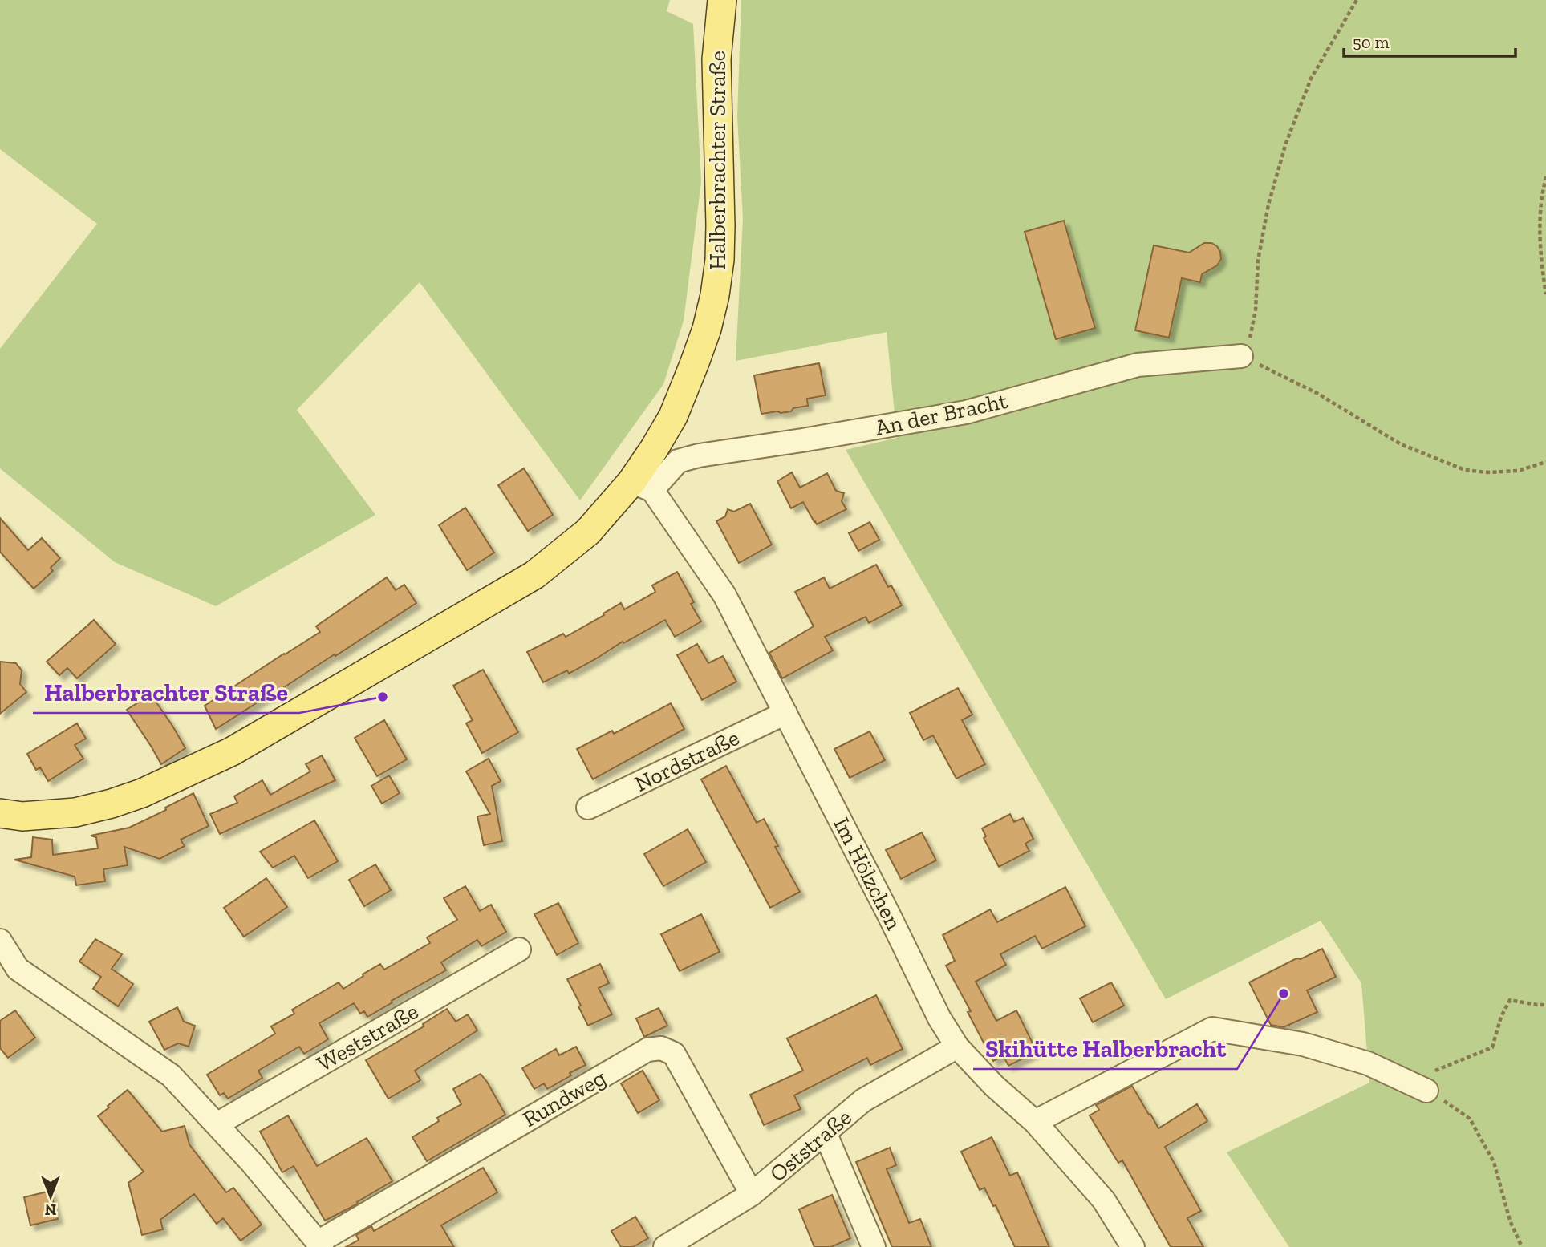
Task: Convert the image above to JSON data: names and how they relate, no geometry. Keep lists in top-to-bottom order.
{
  "streets": {
    "main road": ["Halberbrachter Straße"],
    "street": [
      "An der Bracht",
      "Nordstraße",
      "Im Hölzchen",
      "Weststraße",
      "Rundweg",
      "Oststraße"
    ]
  },
  "crossings": [
    ["Halberbrachter Straße", "An der Bracht"],
    ["Halberbrachter Straße", "Im Hölzchen"],
    ["An der Bracht", "Im Hölzchen"],
    ["Nordstraße", "Im Hölzchen"],
    ["Im Hölzchen", "Oststraße"],
    ["Rundweg", "Oststraße"]
  ],
  "places": ["Halberbrachter Straße", "Skihütte Halberbracht"],
  "scale_bar": "50 m",
  "north": "bottom"
}
